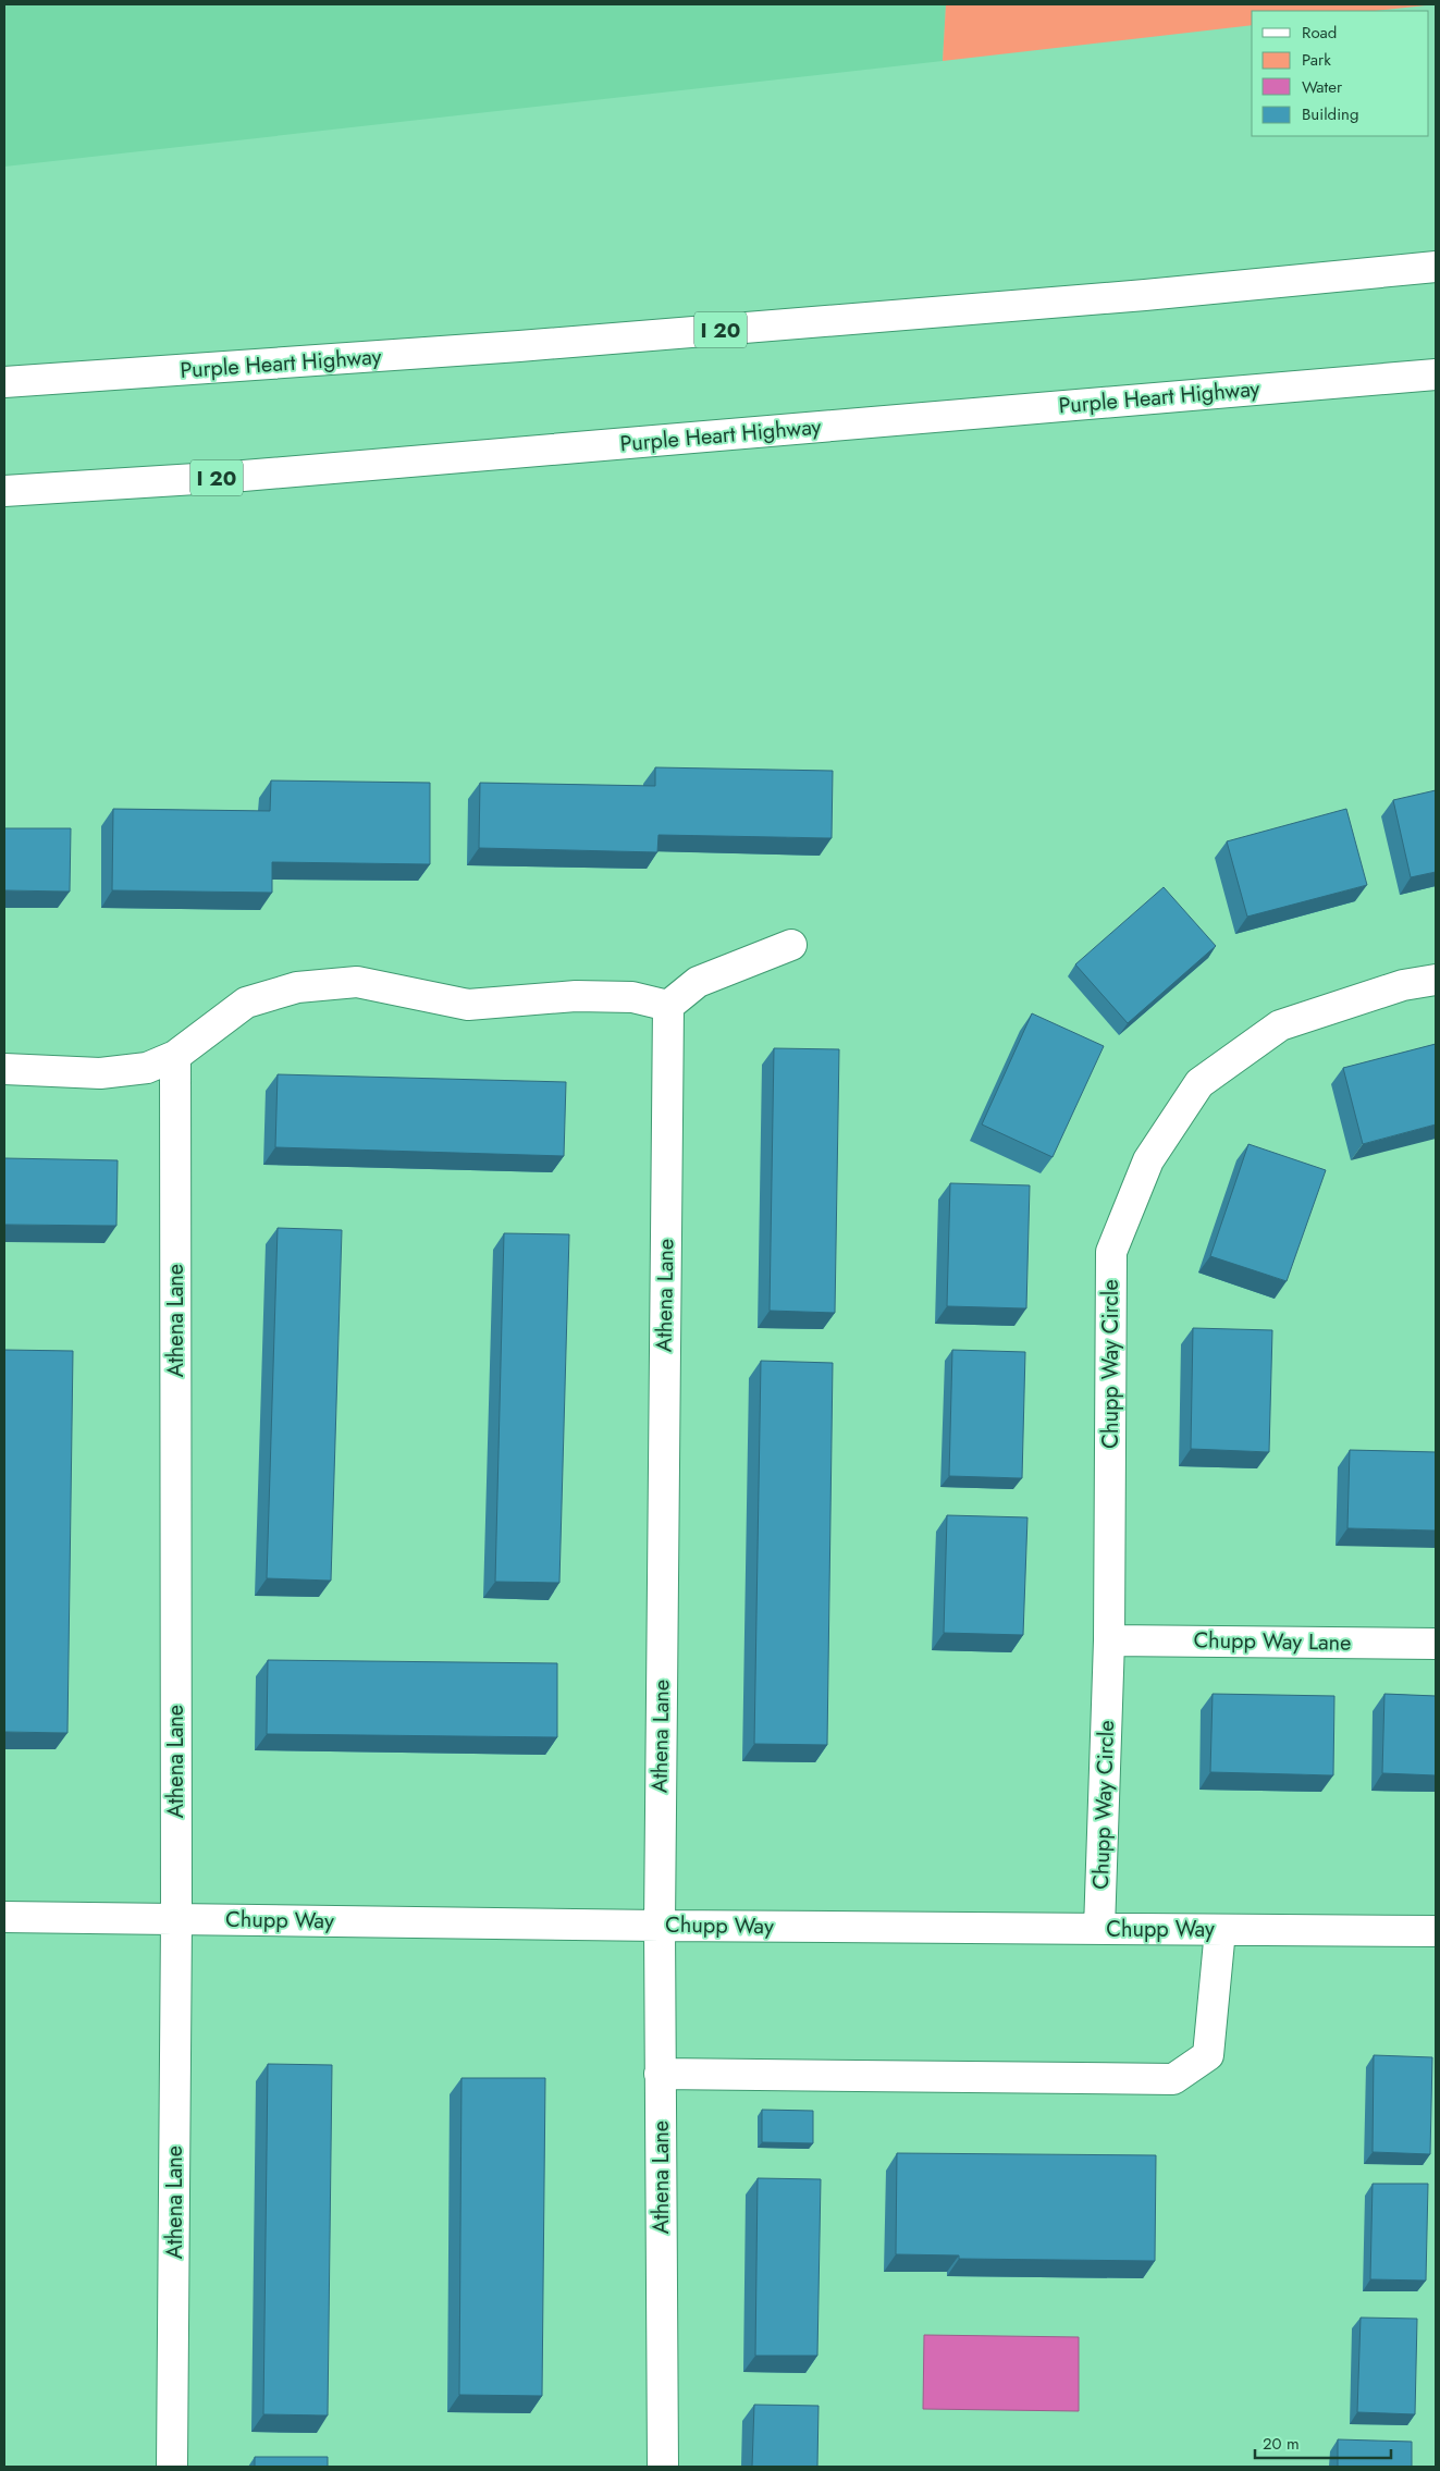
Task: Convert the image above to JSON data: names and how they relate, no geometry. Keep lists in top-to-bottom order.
{
  "streets": {
    "main road": [
      "I 20",
      "Purple Heart Highway",
      "Athena Lane",
      "Chupp Way Circle",
      "Chupp Way Lane",
      "Chupp Way"
    ]
  },
  "crossings": [
    ["Athena Lane", "Chupp Way"],
    ["Chupp Way Circle", "Chupp Way Lane"],
    ["Chupp Way Circle", "Chupp Way"]
  ],
  "legend": [
    "Road",
    "Park",
    "Water",
    "Building"
  ],
  "scale_bar": "20 m"
}
